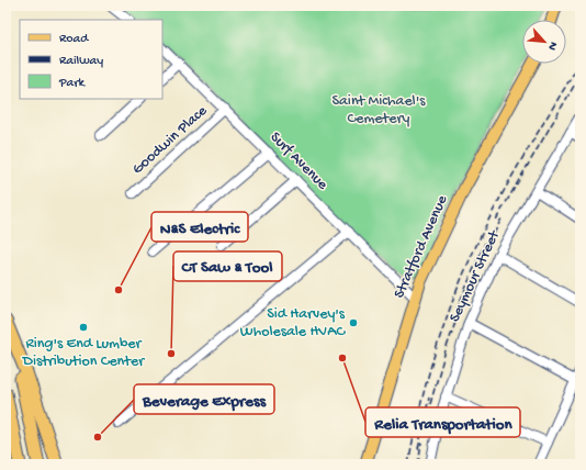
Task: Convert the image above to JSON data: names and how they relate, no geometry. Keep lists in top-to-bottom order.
{
  "streets": {
    "main road": ["Stratford Avenue"],
    "street": ["Goodwin Place", "Surf Avenue", "Seymour Street"]
  },
  "crossings": [
    ["Goodwin Place", "Surf Avenue"],
    ["Surf Avenue", "Stratford Avenue"]
  ],
  "parks": ["Saint Michael's Cemetery"],
  "places": [
    "N&S Electric",
    "Sid Harvey's Wholesale HVAC",
    "Ring's End Lumber Distribution Center",
    "CT Saw & Tool",
    "Relia Transportation",
    "Beverage Express"
  ],
  "legend": ["Road", "Railway", "Park"],
  "north": "bottom right"
}
